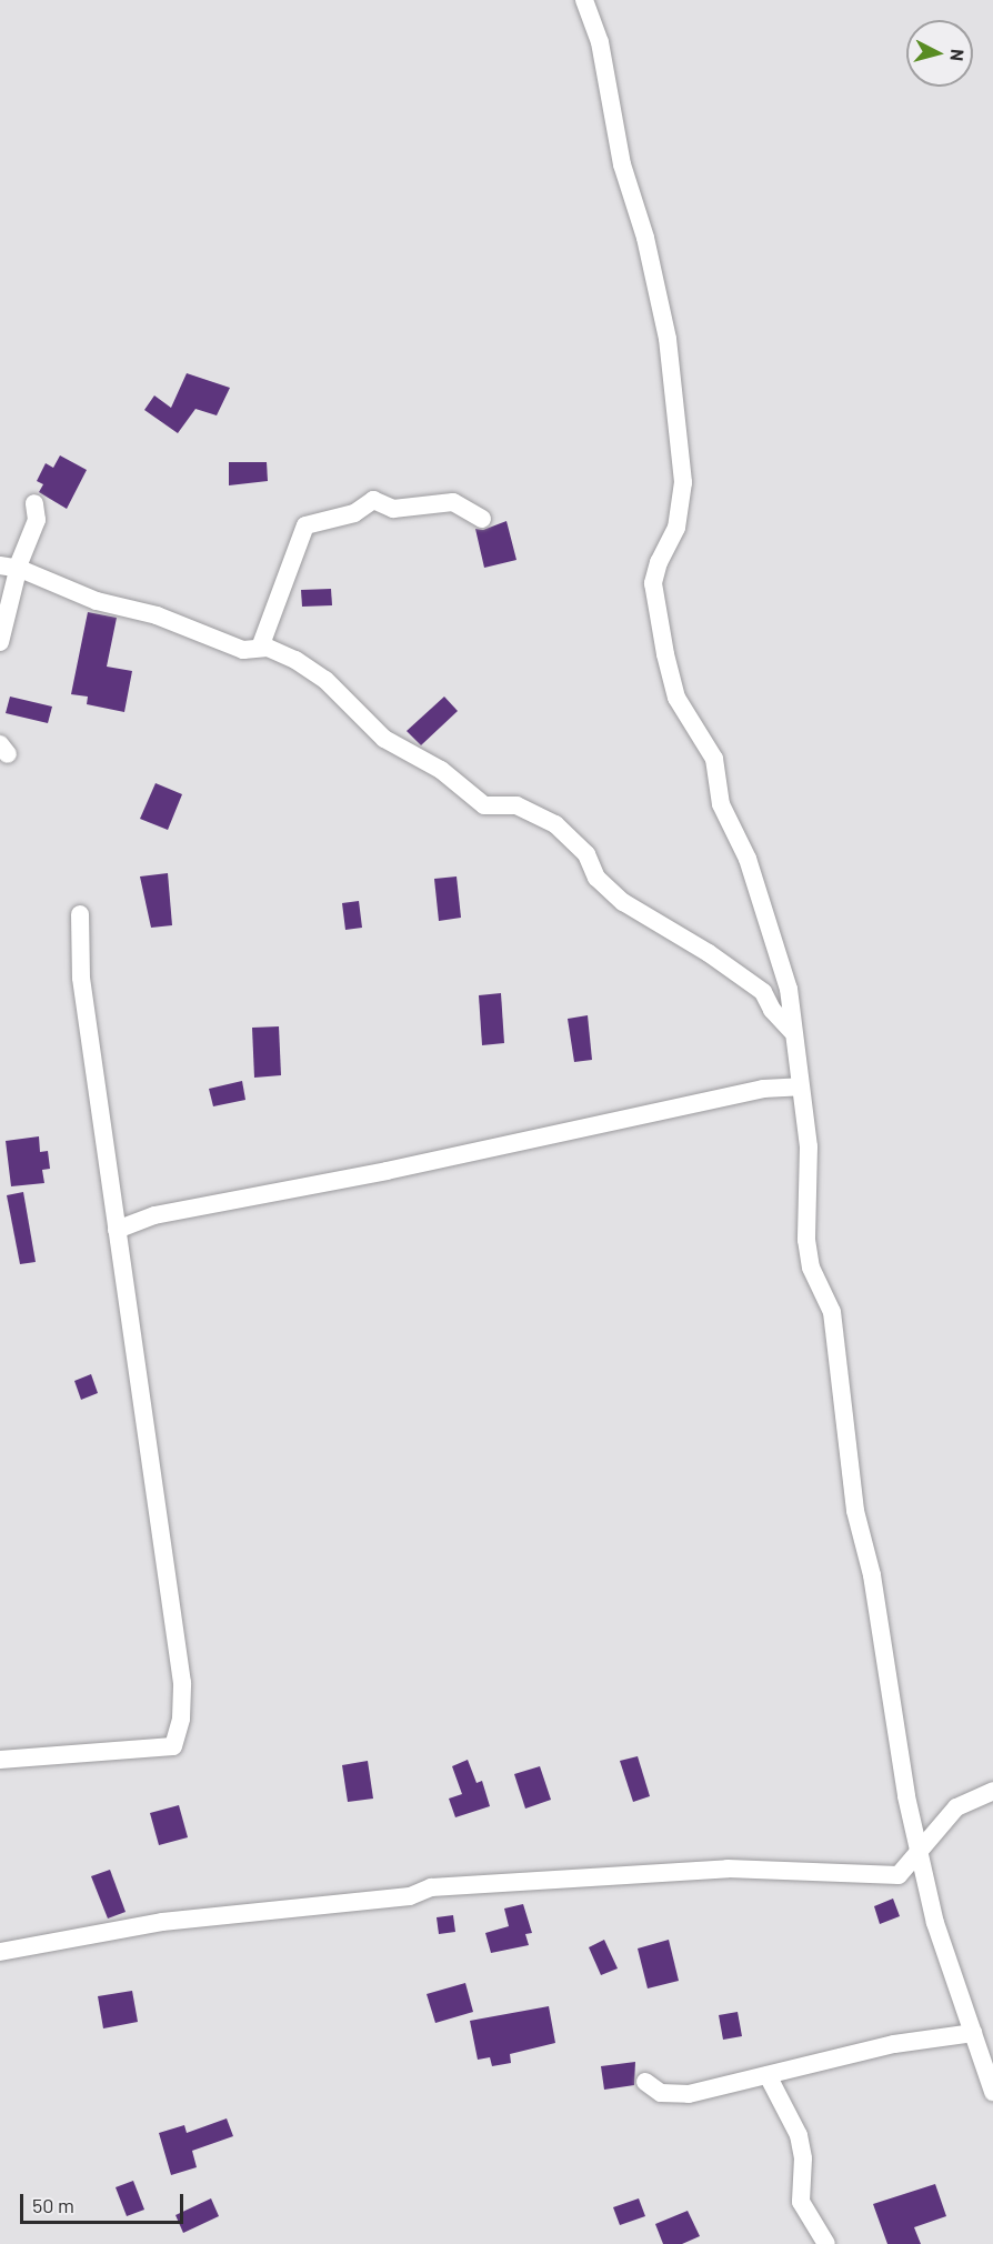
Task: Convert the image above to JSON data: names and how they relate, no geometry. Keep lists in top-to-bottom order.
{
  "scale_bar": "50 m",
  "north": "right"
}
